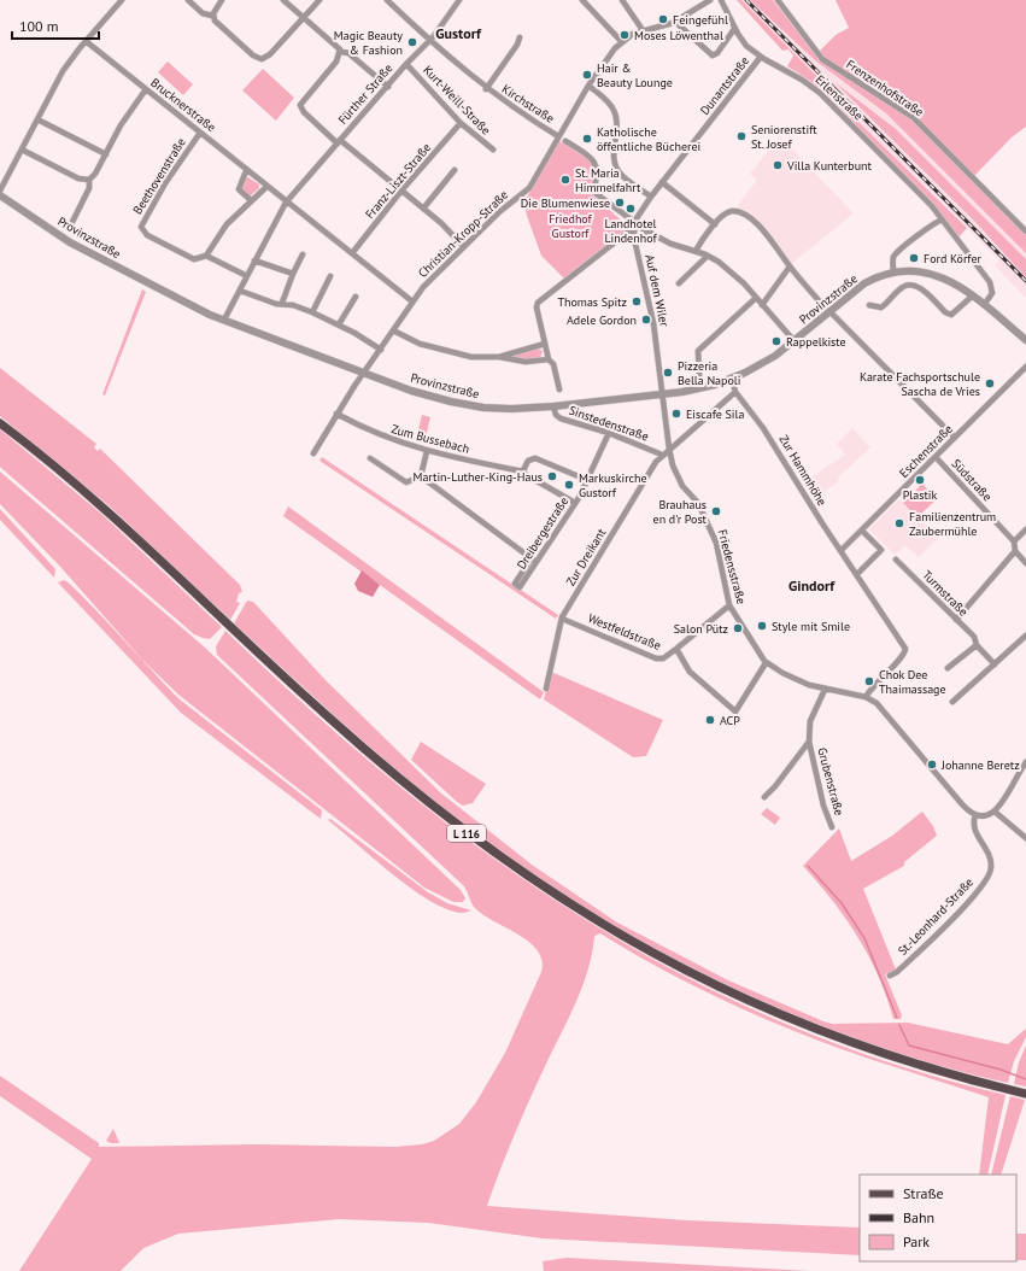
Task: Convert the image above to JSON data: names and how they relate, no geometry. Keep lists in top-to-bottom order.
{
  "streets": {
    "main road": ["L 116"],
    "street": [
      "Dunantstraße",
      "Frenzenhofstraße",
      "Fürther Straße",
      "Erlenstraße",
      "Kurt-Weill-Straße",
      "Kirchstraße",
      "Brucknerstraße",
      "Beethovenstraße",
      "Franz-Liszt-Straße",
      "Christian-Kropp-Straße",
      "Provinzstraße",
      "Auf dem Wiler",
      "Sinstedenstraße",
      "Zum Bussebach",
      "Eschenstraße",
      "Zur Hammhöhe",
      "Südstraße",
      "Dreibergestraße",
      "Zur Dreikant",
      "Friedensstraße",
      "Turmstraße",
      "Westfeldstraße",
      "Grubenstraße",
      "St.-Leonhard-Straße"
    ]
  },
  "crossings": [
    ["Dunantstraße", "Erlenstraße"],
    ["Fürther Straße", "Kurt-Weill-Straße"],
    ["Fürther Straße", "Kirchstraße"],
    ["Fürther Straße", "Beethovenstraße"],
    ["Fürther Straße", "Provinzstraße"],
    ["Erlenstraße", "Provinzstraße"],
    ["Kurt-Weill-Straße", "Franz-Liszt-Straße"],
    ["Kirchstraße", "Christian-Kropp-Straße"],
    ["Brucknerstraße", "Beethovenstraße"],
    ["Christian-Kropp-Straße", "Provinzstraße"],
    ["Christian-Kropp-Straße", "Zum Bussebach"],
    ["Provinzstraße", "Auf dem Wiler"],
    ["Provinzstraße", "Sinstedenstraße"],
    ["Provinzstraße", "Zur Hammhöhe"],
    ["Auf dem Wiler", "Zur Dreikant"],
    ["Auf dem Wiler", "Friedensstraße"],
    ["Sinstedenstraße", "Dreibergestraße"],
    ["Sinstedenstraße", "Zur Dreikant"],
    ["Eschenstraße", "Zur Hammhöhe"],
    ["Eschenstraße", "Südstraße"],
    ["Zur Hammhöhe", "Friedensstraße"],
    ["Zur Dreikant", "Friedensstraße"],
    ["Zur Dreikant", "Westfeldstraße"],
    ["Friedensstraße", "Westfeldstraße"],
    ["Friedensstraße", "St.-Leonhard-Straße"]
  ],
  "districts": ["Gustorf", "Gindorf"],
  "parks": ["Friedhof Gustorf"],
  "places": [
    "Feingefühl",
    "Moses Löwenthal",
    "Magic Beauty & Fashion",
    "Hair & Beauty Lounge",
    "Seniorenstift St. Josef",
    "Katholische öffentliche Bücherei",
    "Villa Kunterbunt",
    "St. Maria Himmelfahrt",
    "Die Blumenwiese",
    "Landhotel Lindenhof",
    "Ford Körfer",
    "Thomas Spitz",
    "Adele Gordon",
    "Rappelkiste",
    "Pizzeria Bella Napoli",
    "Karate Fachsportschule Sascha de Vries",
    "Eiscafe Sila",
    "Martin-Luther-King-Haus",
    "Plastik",
    "Markuskirche Gustorf",
    "Brauhaus en d'r Post",
    "Familienzentrum Zaubermühle",
    "Style mit Smile",
    "Salon Pütz",
    "Chok Dee Thaimassage",
    "ACP",
    "Johanne Beretz"
  ],
  "legend": ["Straße", "Bahn", "Park"],
  "scale_bar": "100 m"
}
